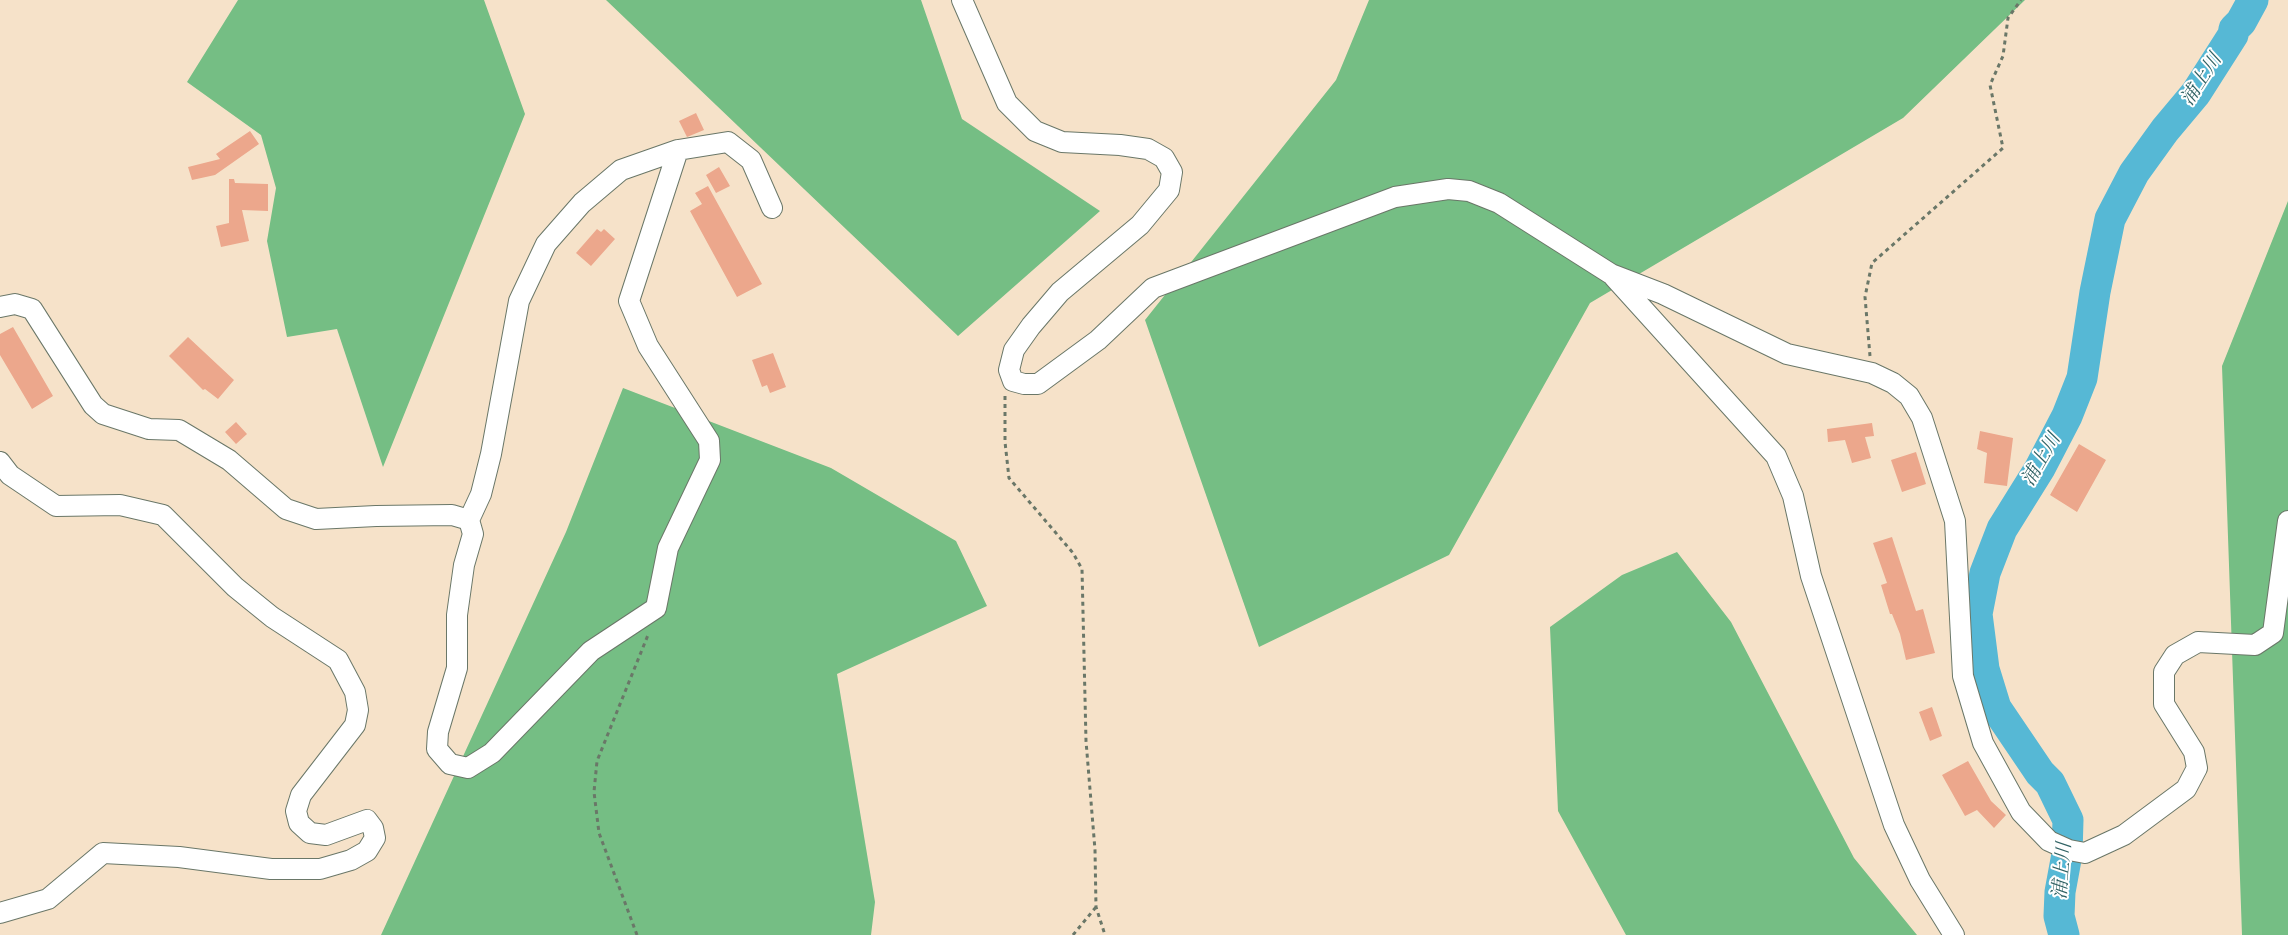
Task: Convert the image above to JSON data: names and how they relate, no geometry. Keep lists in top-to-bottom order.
{
  "water": ["浦上川"]
}
